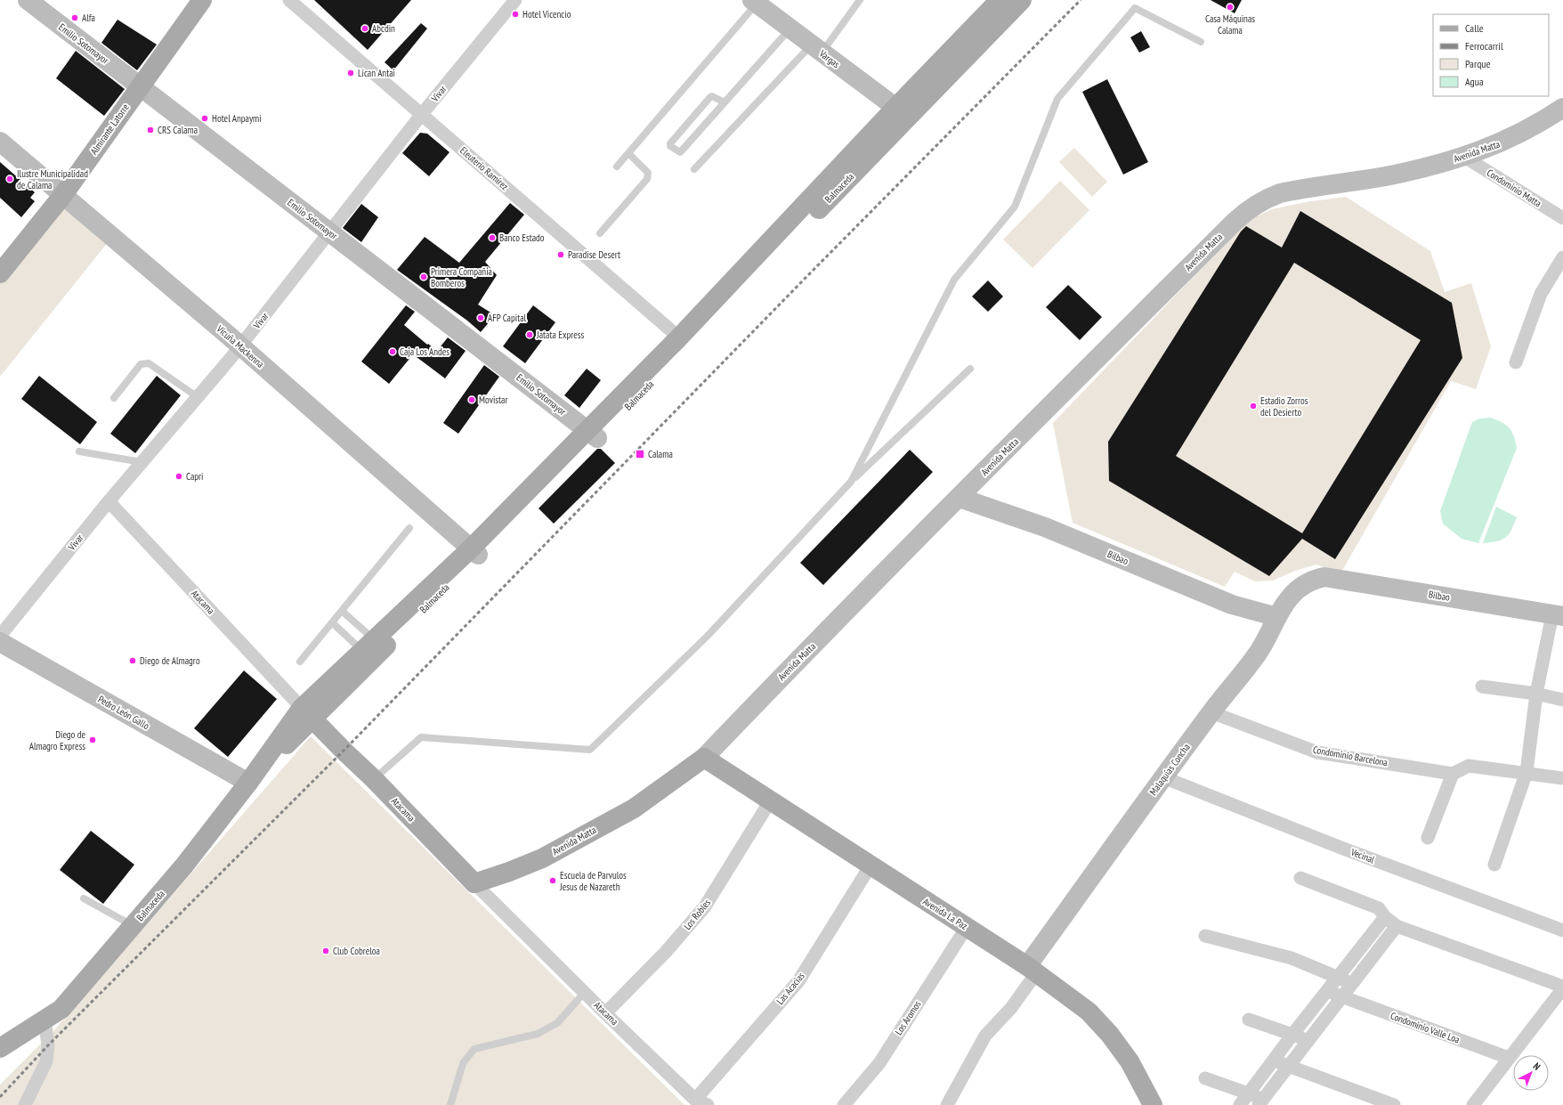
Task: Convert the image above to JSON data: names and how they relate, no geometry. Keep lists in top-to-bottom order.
{
  "streets": {
    "main road": [
      "Almirante Latorre",
      "Avenida Matta",
      "Balmaceda",
      "Atacama",
      "Avenida La Paz"
    ],
    "street": [
      "Emilio Sotomayor",
      "Vargas",
      "Vivar",
      "Eleuterio Ramírez",
      "Condominio Matta",
      "Vicuña Mackenna",
      "Bilbao",
      "Pedro León Gallo",
      "Condominio Barcelona",
      "Malaquías Concha",
      "Vecinal",
      "Los Robles",
      "Las Acacias",
      "Los Aromos",
      "Condominio Valle Loa"
    ]
  },
  "crossings": [
    ["Emilio Sotomayor", "Vivar"],
    ["Emilio Sotomayor", "Almirante Latorre"],
    ["Emilio Sotomayor", "Balmaceda"],
    ["Vargas", "Balmaceda"],
    ["Vivar", "Eleuterio Ramírez"],
    ["Vivar", "Vicuña Mackenna"],
    ["Vivar", "Atacama"],
    ["Almirante Latorre", "Vicuña Mackenna"],
    ["Avenida Matta", "Condominio Matta"],
    ["Avenida Matta", "Bilbao"],
    ["Avenida Matta", "Atacama"],
    ["Avenida Matta", "Avenida La Paz"],
    ["Eleuterio Ramírez", "Balmaceda"],
    ["Balmaceda", "Vicuña Mackenna"],
    ["Balmaceda", "Atacama"],
    ["Balmaceda", "Pedro León Gallo"],
    ["Bilbao", "Malaquías Concha"],
    ["Atacama", "Los Robles"],
    ["Atacama", "Las Acacias"],
    ["Condominio Barcelona", "Malaquías Concha"],
    ["Malaquías Concha", "Vecinal"],
    ["Malaquías Concha", "Avenida La Paz"],
    ["Avenida La Paz", "Los Robles"],
    ["Avenida La Paz", "Las Acacias"],
    ["Avenida La Paz", "Los Aromos"]
  ],
  "places": {
    "other": [
      "Casa Máquinas Calama",
      "Hotel Vicencio",
      "Alfa",
      "Abcdin",
      "Lican Antai",
      "Hotel Anpaymi",
      "CRS Calama",
      "Ilustre Municipalidad de Calama",
      "Banco Estado",
      "Paradise Desert",
      "Primera Compañia Bomberos",
      "AFP Capital",
      "Jatata Express",
      "Caja Los Andes",
      "Movistar",
      "Estadio Zorros del Desierto",
      "Capri",
      "Diego de Almagro",
      "Diego de Almagro Express",
      "Escuela de Parvulos Jesus de Nazareth",
      "Club Cobreloa"
    ],
    "transit": ["Calama"]
  },
  "legend": [
    "Calle",
    "Ferrocarril",
    "Parque",
    "Agua"
  ],
  "north": "top right"
}
